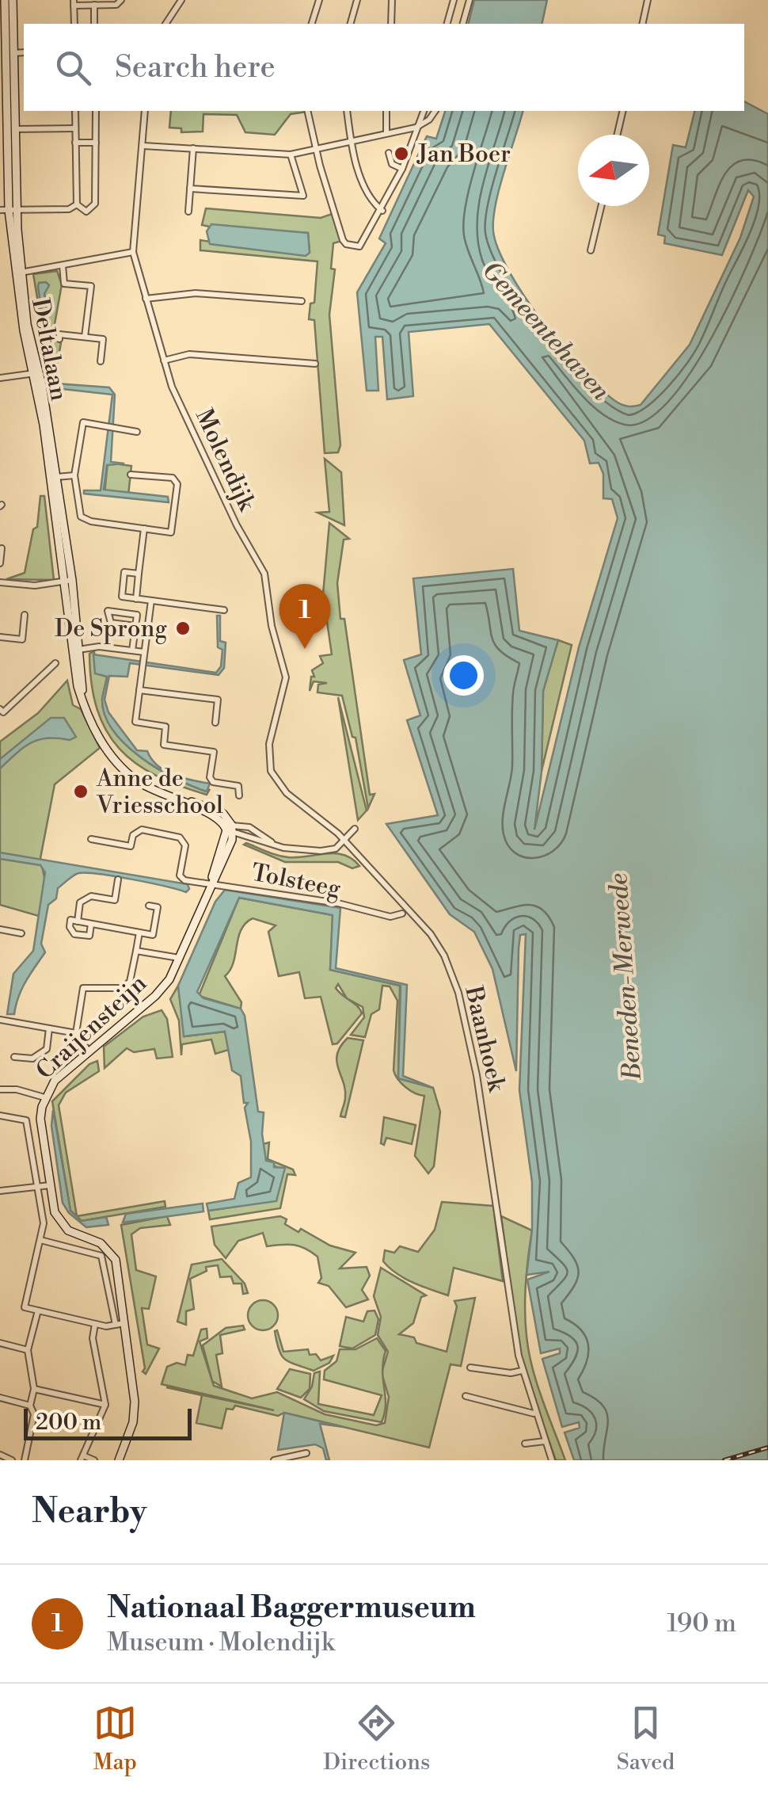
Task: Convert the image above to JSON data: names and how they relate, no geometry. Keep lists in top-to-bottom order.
{
  "streets": {
    "street": [
      "Deltalaan",
      "Molendijk",
      "Tolsteeg",
      "Craijensteijn",
      "Baanhoek"
    ]
  },
  "crossings": [
    ["Deltalaan", "Craijensteijn"],
    ["Deltalaan", "Baanhoek"],
    ["Molendijk", "Baanhoek"],
    ["Tolsteeg", "Craijensteijn"]
  ],
  "water": ["Gemeentehaven", "Beneden-Merwede"],
  "places": ["Jan Boer", "De Sprong", "Anne de Vriesschool"],
  "scale_bar": "200 m",
  "north": "left",
  "page": {
    "search": "Search here",
    "pins": "1",
    "scale": "200 m",
    "heading": "Nearby",
    "list": [
      {
        "mark": "1",
        "name": "Nationaal Baggermuseum",
        "note": "Museum · Molendijk",
        "value": "190 m"
      }
    ],
    "nav": ["Map", "Directions", "Saved"]
  }
}
